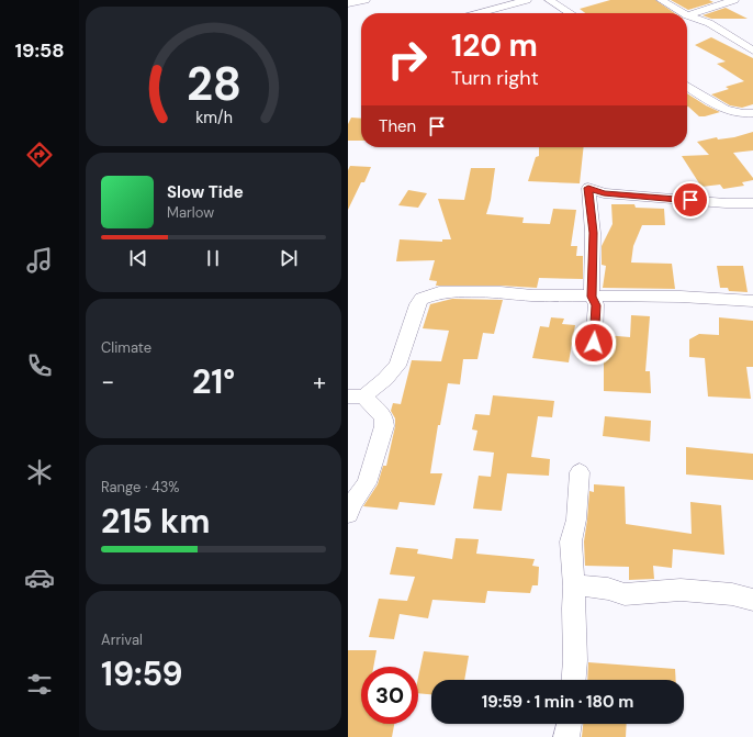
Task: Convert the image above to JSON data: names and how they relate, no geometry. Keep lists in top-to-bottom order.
{
  "page": {
    "tabs": "19:58",
    "turn": ["120 m", "Turn right"],
    "then": "Then",
    "song": ["Slow Tide", "Marlow"],
    "tile": [
      "Climate",
      ["Range · 43%", "215 km"],
      ["Arrival", "19:59"]
    ],
    "heat": ["−", "21°", "+"],
    "limit": "30",
    "trip": "19:59 · 1 min · 180 m",
    "gauge": ["28", "km/h"]
  }
}
